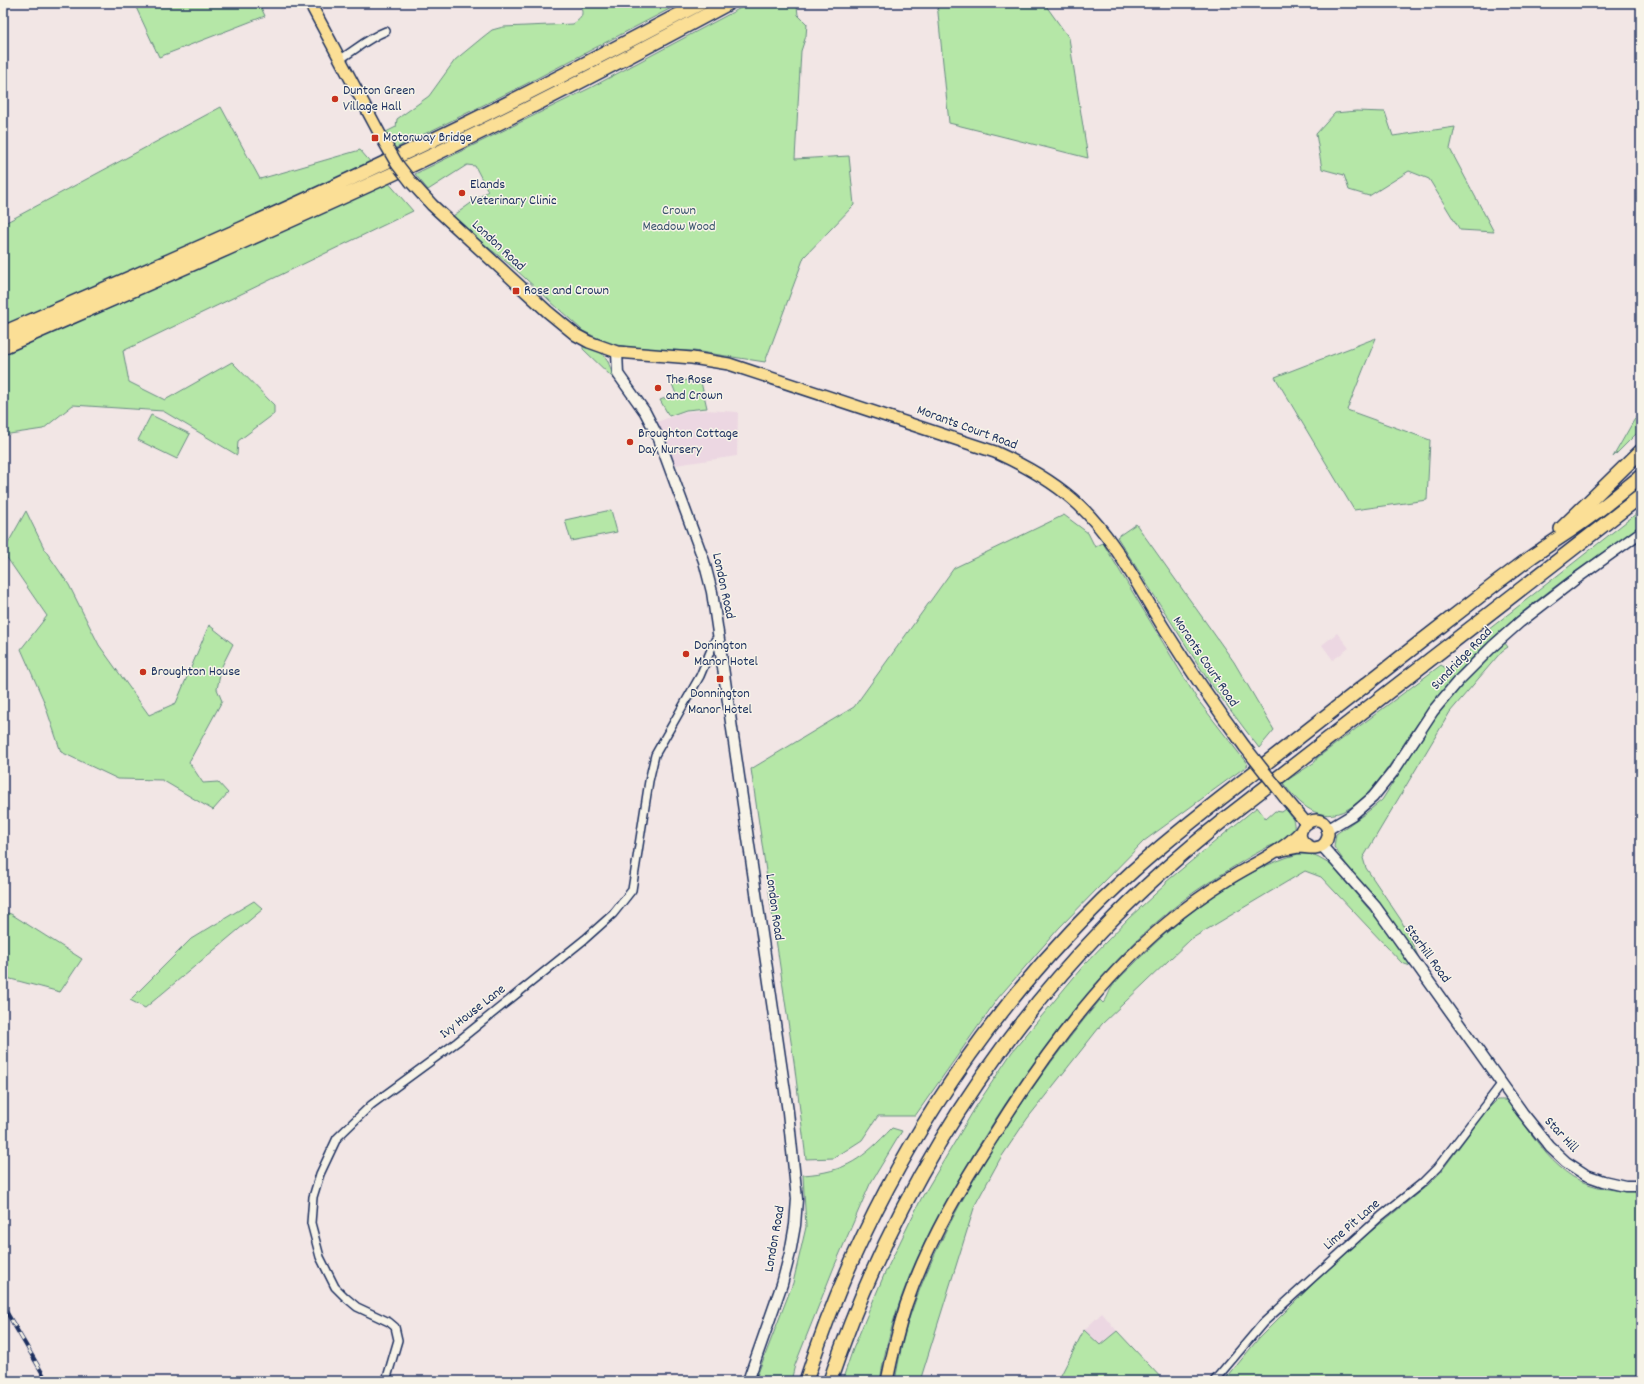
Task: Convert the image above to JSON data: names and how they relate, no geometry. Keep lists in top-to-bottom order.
{
  "streets": {
    "main road": ["London Road", "Morants Court Road"],
    "street": [
      "Sundridge Road",
      "Starhill Road",
      "Ivy House Lane",
      "Star Hill",
      "Lime Pit Lane"
    ]
  },
  "crossings": [
    ["London Road", "Morants Court Road"],
    ["London Road", "Ivy House Lane"],
    ["Morants Court Road", "Sundridge Road"],
    ["Morants Court Road", "Starhill Road"],
    ["Sundridge Road", "Starhill Road"],
    ["Starhill Road", "Star Hill"],
    ["Starhill Road", "Lime Pit Lane"],
    ["Star Hill", "Lime Pit Lane"]
  ],
  "parks": ["Crown Meadow Wood"],
  "places": {
    "other": [
      "Dunton Green Village Hall",
      "Elands Veterinary Clinic",
      "The Rose and Crown",
      "Broughton Cottage Day Nursery",
      "Donington Manor Hotel",
      "Broughton House"
    ],
    "transit": ["Motorway Bridge", "Rose and Crown", "Donnington Manor Hotel"]
  }
}
